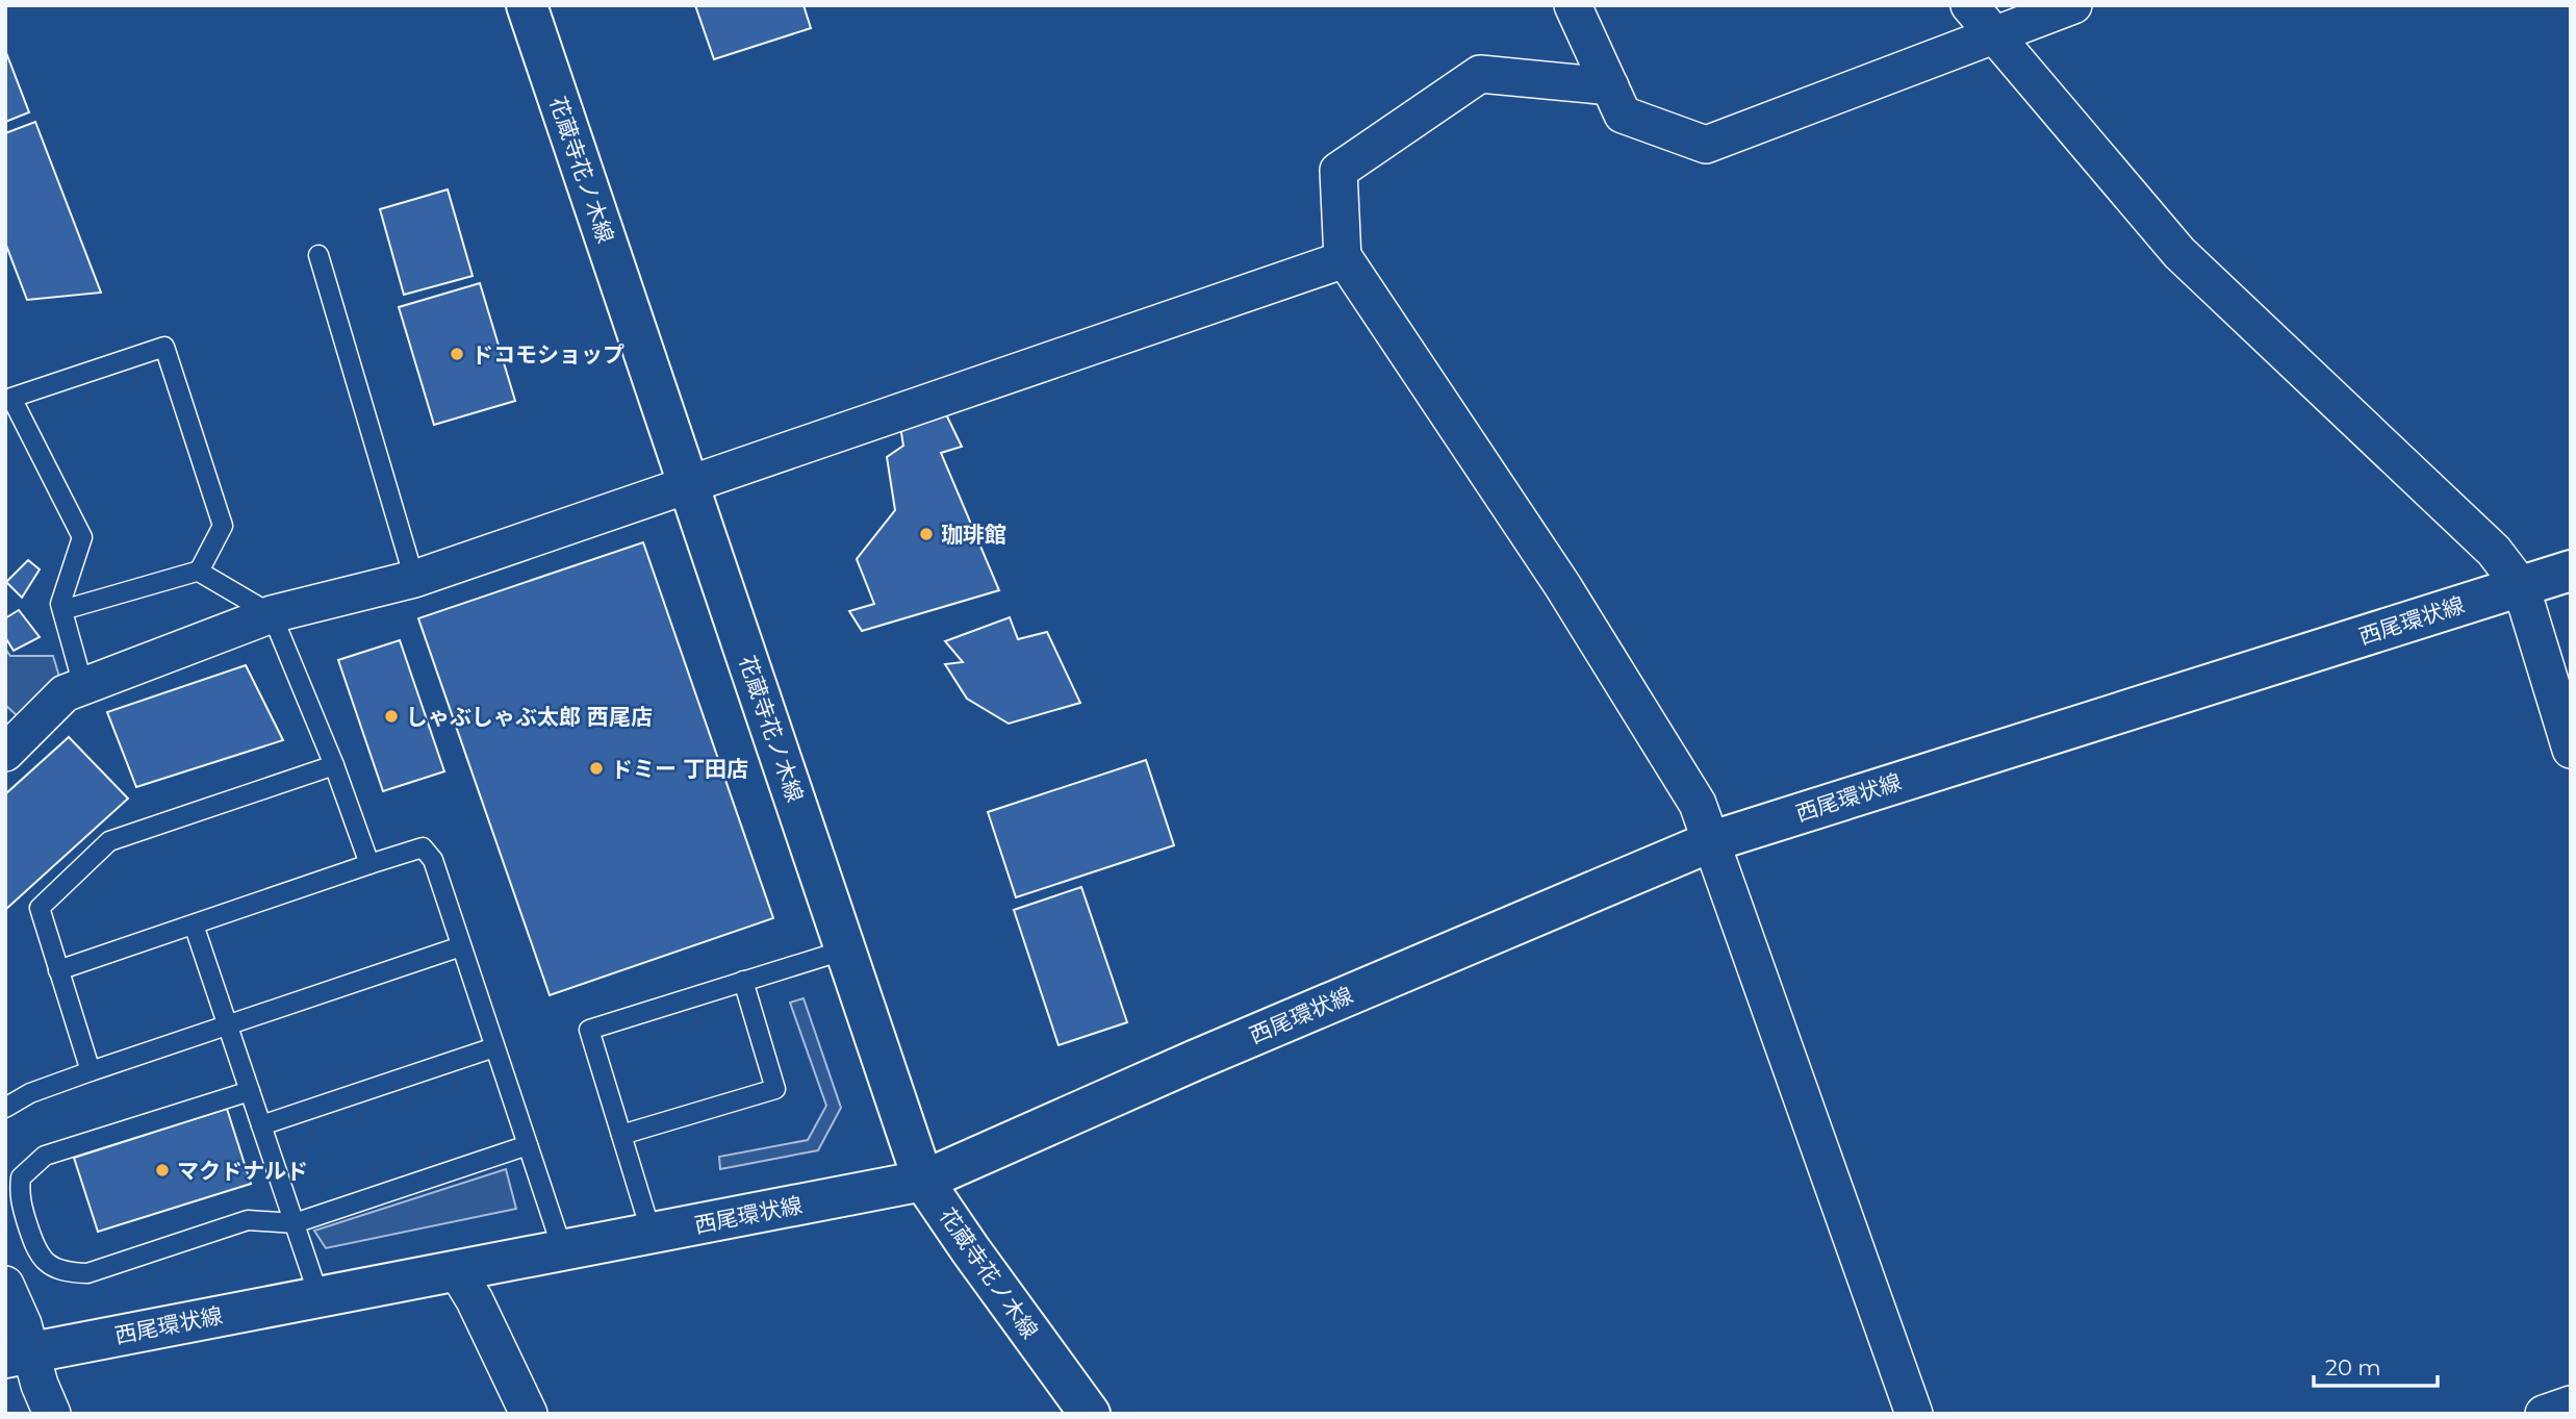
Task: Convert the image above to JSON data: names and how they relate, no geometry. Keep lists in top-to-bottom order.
{
  "streets": {
    "main road": ["花蔵寺花ノ木線", "西尾環状線"]
  },
  "crossings": [
    ["花蔵寺花ノ木線", "西尾環状線"]
  ],
  "places": [
    "ドコモショップ",
    "珈琲館",
    "しゃぶしゃぶ太郎 西尾店",
    "ドミー 丁田店",
    "マクドナルド"
  ],
  "scale_bar": "20 m"
}
